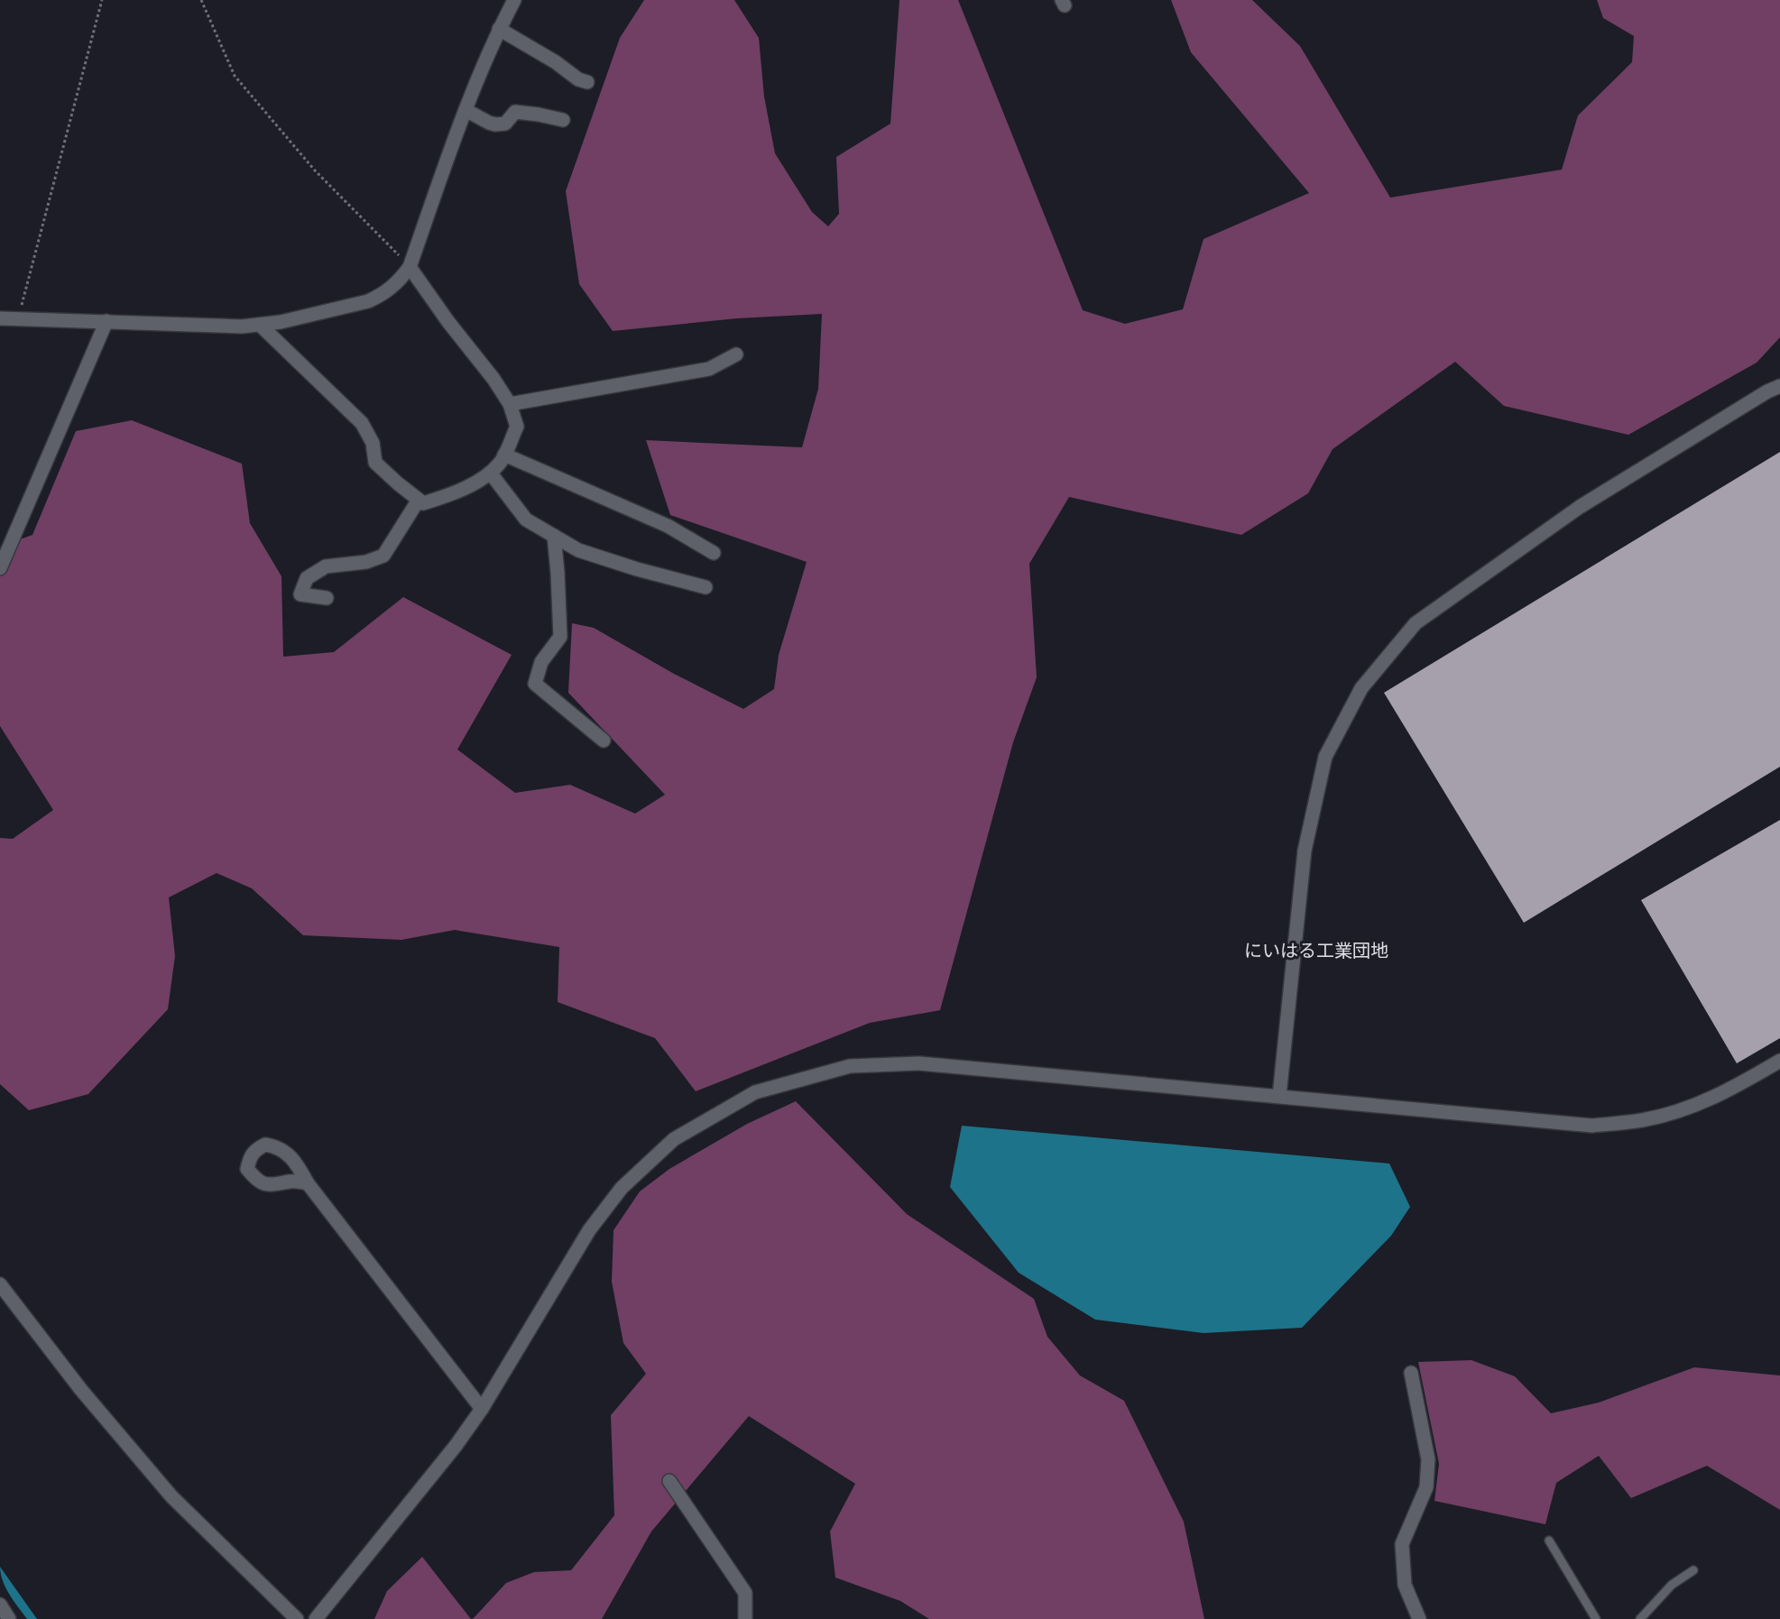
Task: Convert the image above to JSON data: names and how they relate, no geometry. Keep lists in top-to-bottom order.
{
  "districts": ["にいはる工業団地"]
}
